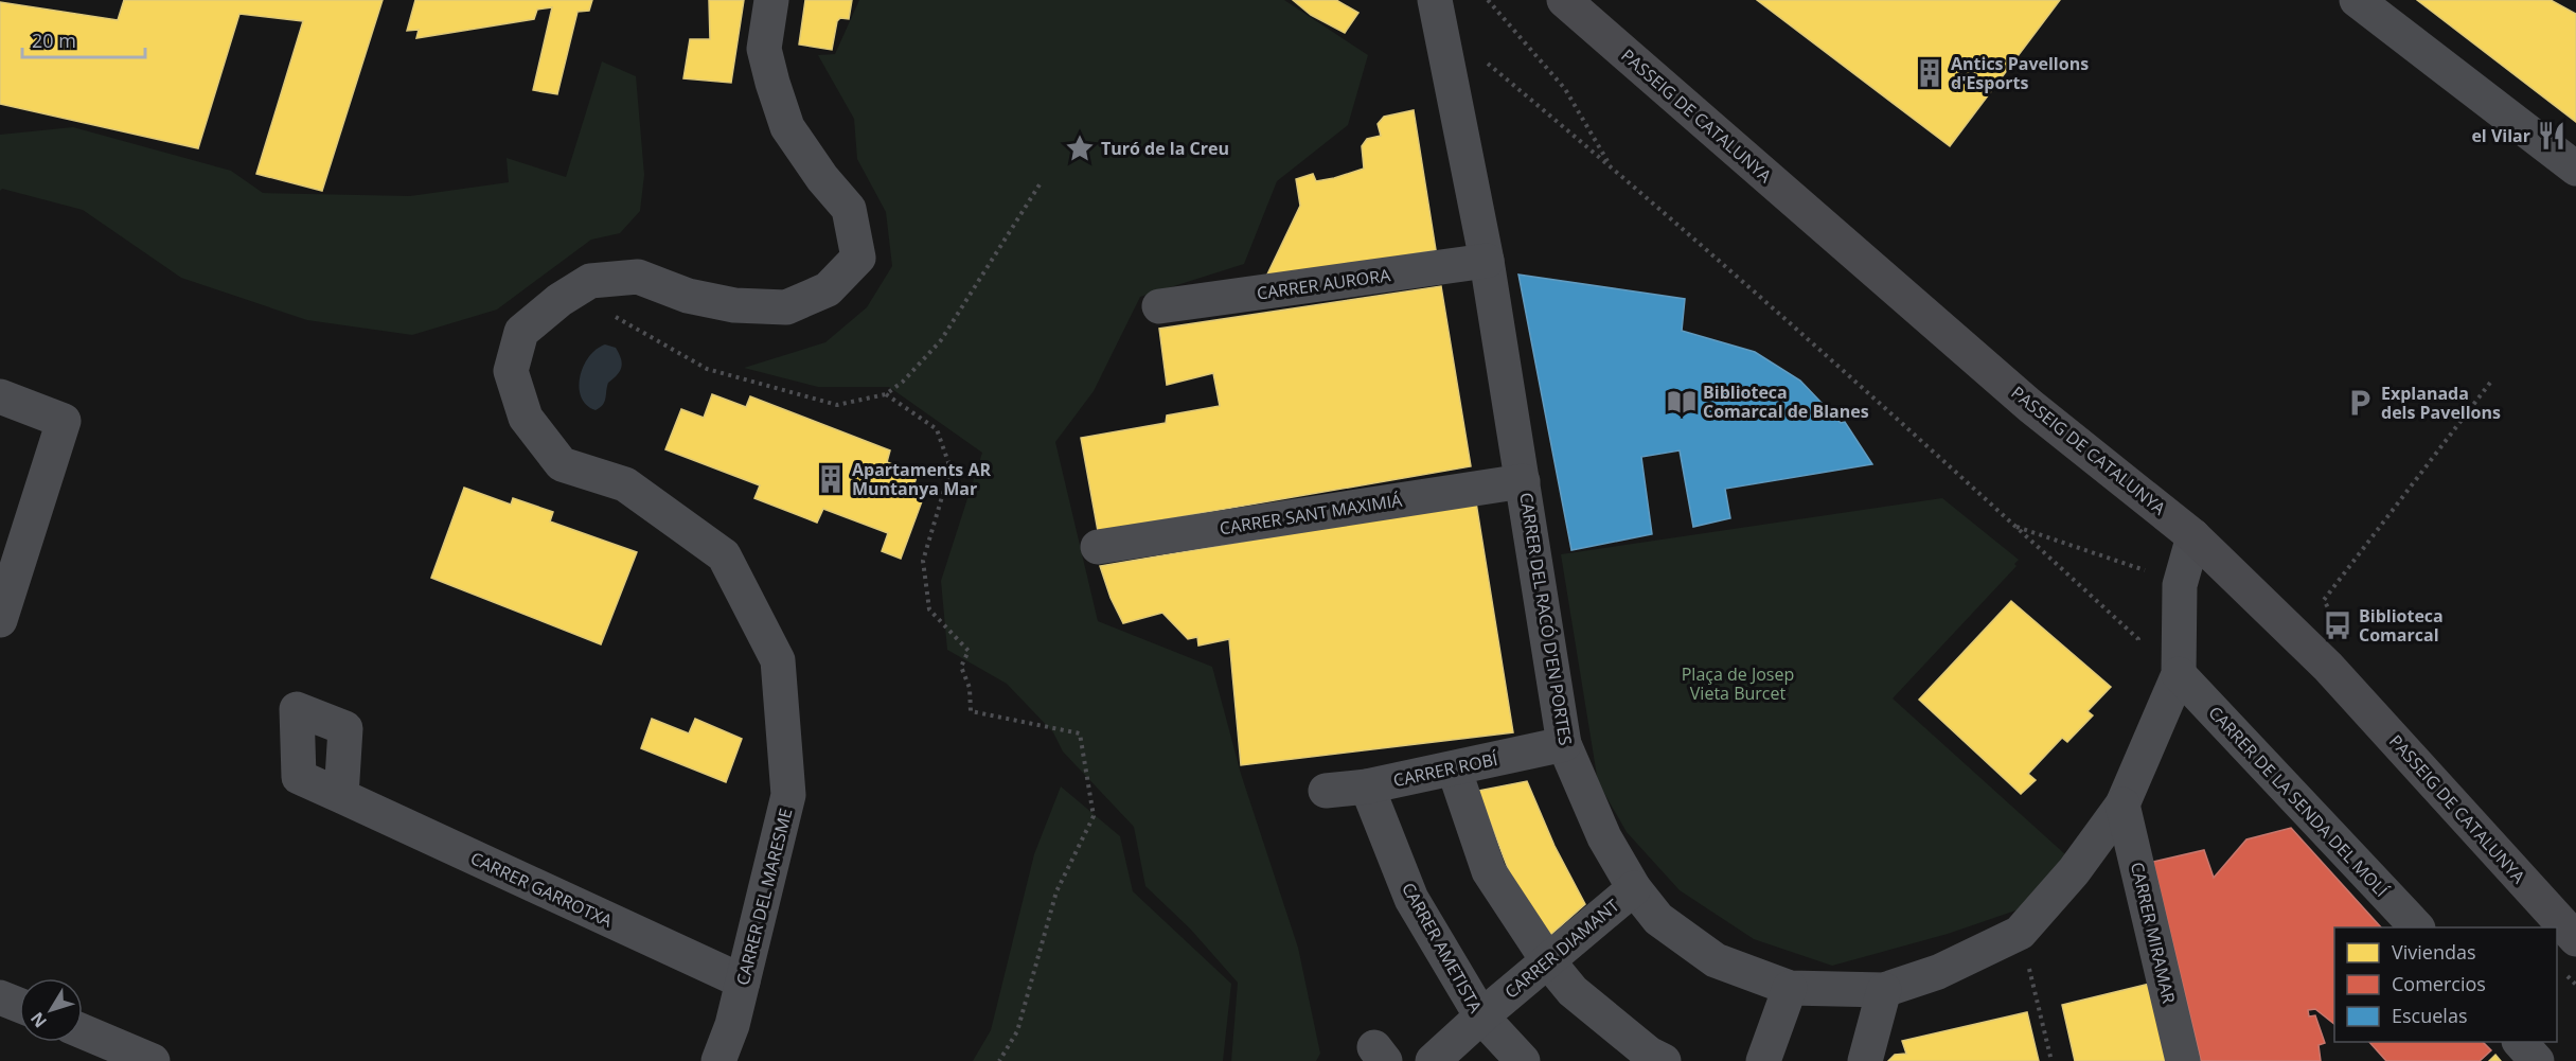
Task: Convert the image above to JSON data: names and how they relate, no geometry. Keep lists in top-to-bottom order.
{
  "streets": {
    "street": [
      "PASSEIG DE CATALUNYA",
      "CARRER AURORA",
      "CARRER SANT MAXIMIÁ",
      "CARRER DEL RACÓ D'EN PORTES",
      "CARRER ROBÍ",
      "CARRER DE LA SENDA DEL MOLÍ",
      "CARRER GARROTXA",
      "CARRER DEL MARESME",
      "CARRER MIRAMAR",
      "CARRER AMETISTA",
      "CARRER DIAMANT"
    ]
  },
  "crossings": [
    ["PASSEIG DE CATALUNYA", "CARRER DEL RACÓ D'EN PORTES"],
    ["CARRER AURORA", "CARRER DEL RACÓ D'EN PORTES"],
    ["CARRER SANT MAXIMIÁ", "CARRER DEL RACÓ D'EN PORTES"],
    ["CARRER DEL RACÓ D'EN PORTES", "CARRER ROBÍ"],
    ["CARRER DEL RACÓ D'EN PORTES", "CARRER DE LA SENDA DEL MOLÍ"],
    ["CARRER DEL RACÓ D'EN PORTES", "CARRER MIRAMAR"],
    ["CARRER DEL RACÓ D'EN PORTES", "CARRER DIAMANT"],
    ["CARRER ROBÍ", "CARRER AMETISTA"],
    ["CARRER GARROTXA", "CARRER DEL MARESME"],
    ["CARRER AMETISTA", "CARRER DIAMANT"]
  ],
  "parks": ["Plaça de Josep Vieta Burcet"],
  "places": {
    "building": ["Antics Pavellons d'Esports", "Apartaments AR Muntanya Mar"],
    "restaurant": ["el Vilar"],
    "place": ["Turó de la Creu"],
    "library": ["Biblioteca Comarcal de Blanes"],
    "parking": ["Explanada dels Pavellons"],
    "bus stop": ["Biblioteca Comarcal"]
  },
  "legend": ["Viviendas", "Comercios", "Escuelas"],
  "scale_bar": "20 m",
  "north": "bottom left"
}
